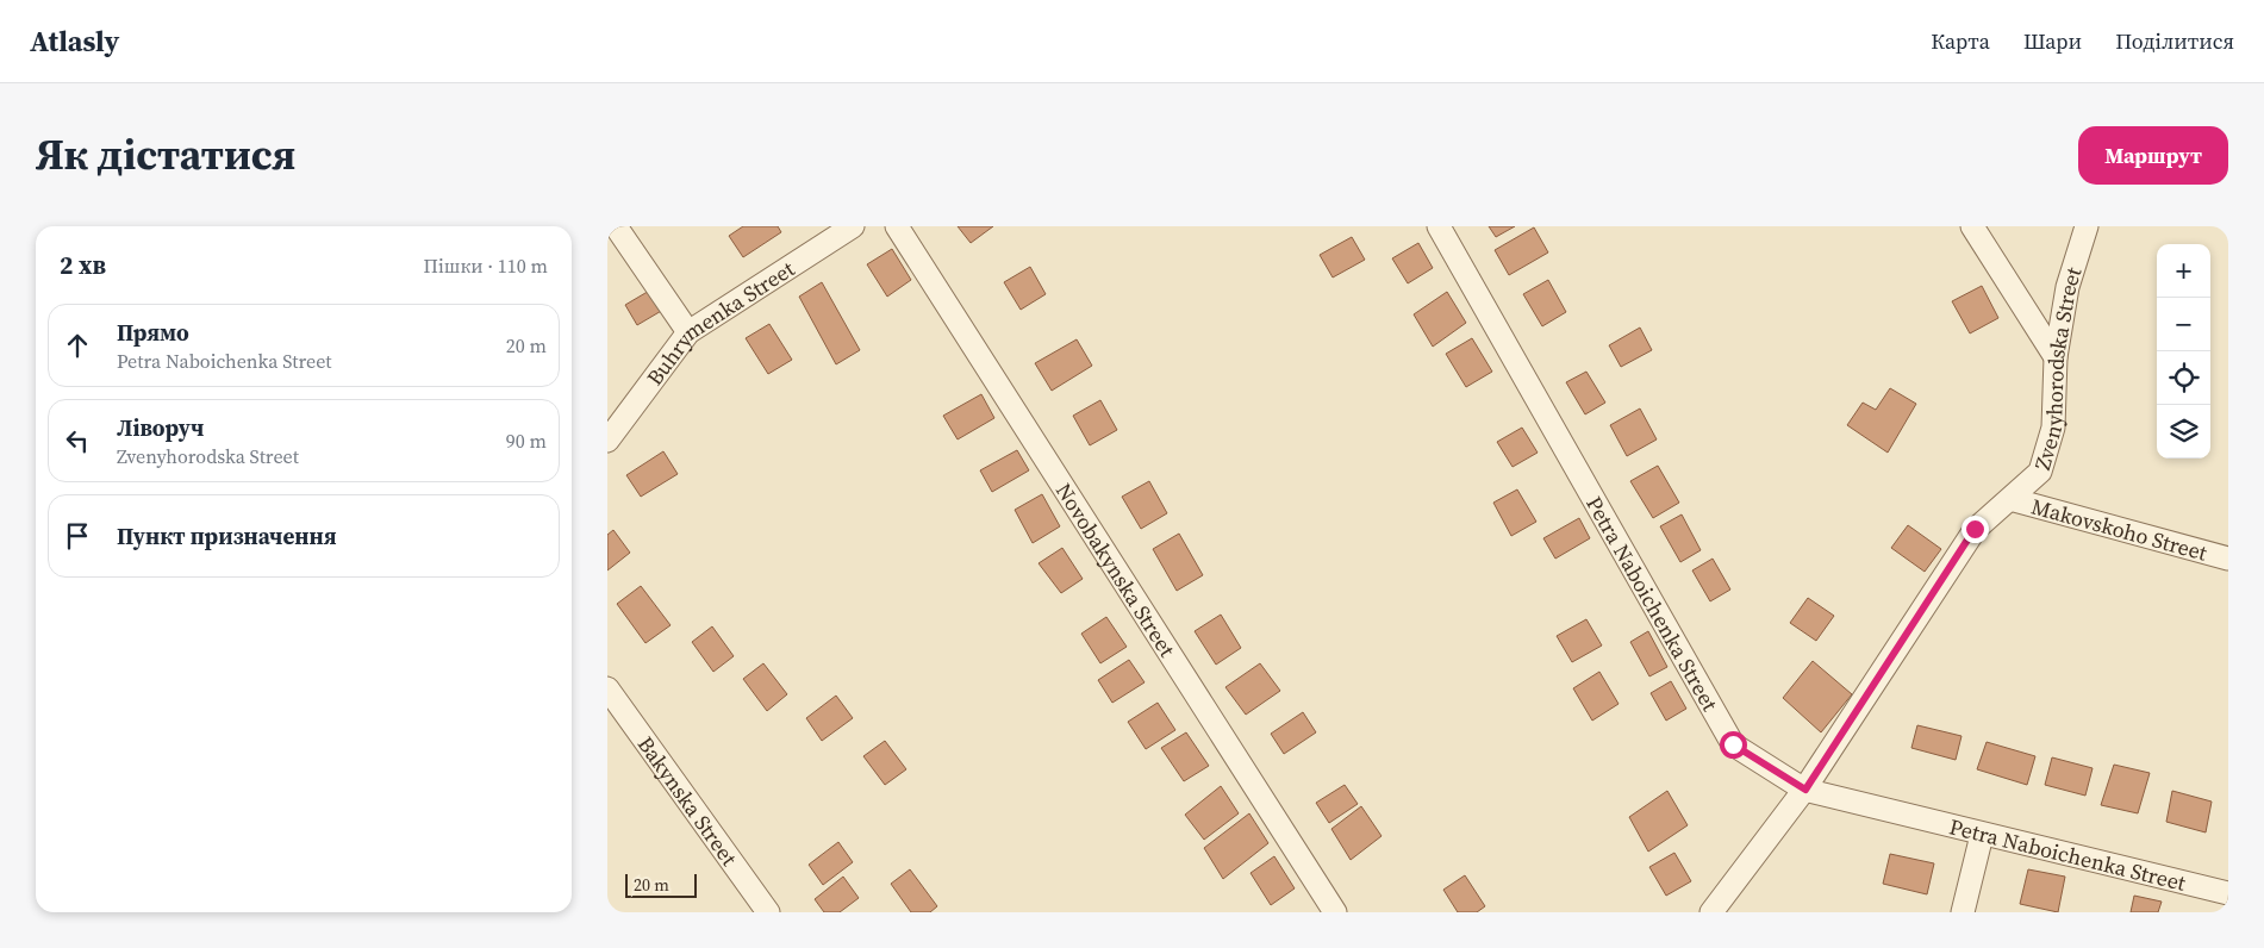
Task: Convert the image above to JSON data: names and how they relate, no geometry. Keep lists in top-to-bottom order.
{
  "streets": {
    "street": [
      "Buhrymenka Street",
      "Zvenyhorodska Street",
      "Makovskoho Street",
      "Novobakynska Street",
      "Petra Naboichenka Street",
      "Bakynska Street"
    ]
  },
  "crossings": [
    ["Zvenyhorodska Street", "Makovskoho Street"],
    ["Zvenyhorodska Street", "Petra Naboichenka Street"]
  ],
  "scale_bar": "20 m",
  "page": {
    "header": "Atlasly",
    "nav": ["Карта", "Шари", "Поділитися"],
    "title": "Як дістатися",
    "buttons": "Маршрут",
    "heading": ["2 хв", "Пішки · 110 m"],
    "map_buttons": ["+", "−"],
    "list": [
      ["Прямо", "Petra Naboichenka Street", "20 m"],
      ["Ліворуч", "Zvenyhorodska Street", "90 m"],
      "Пункт призначення"
    ],
    "scale": "20 m"
  }
}
